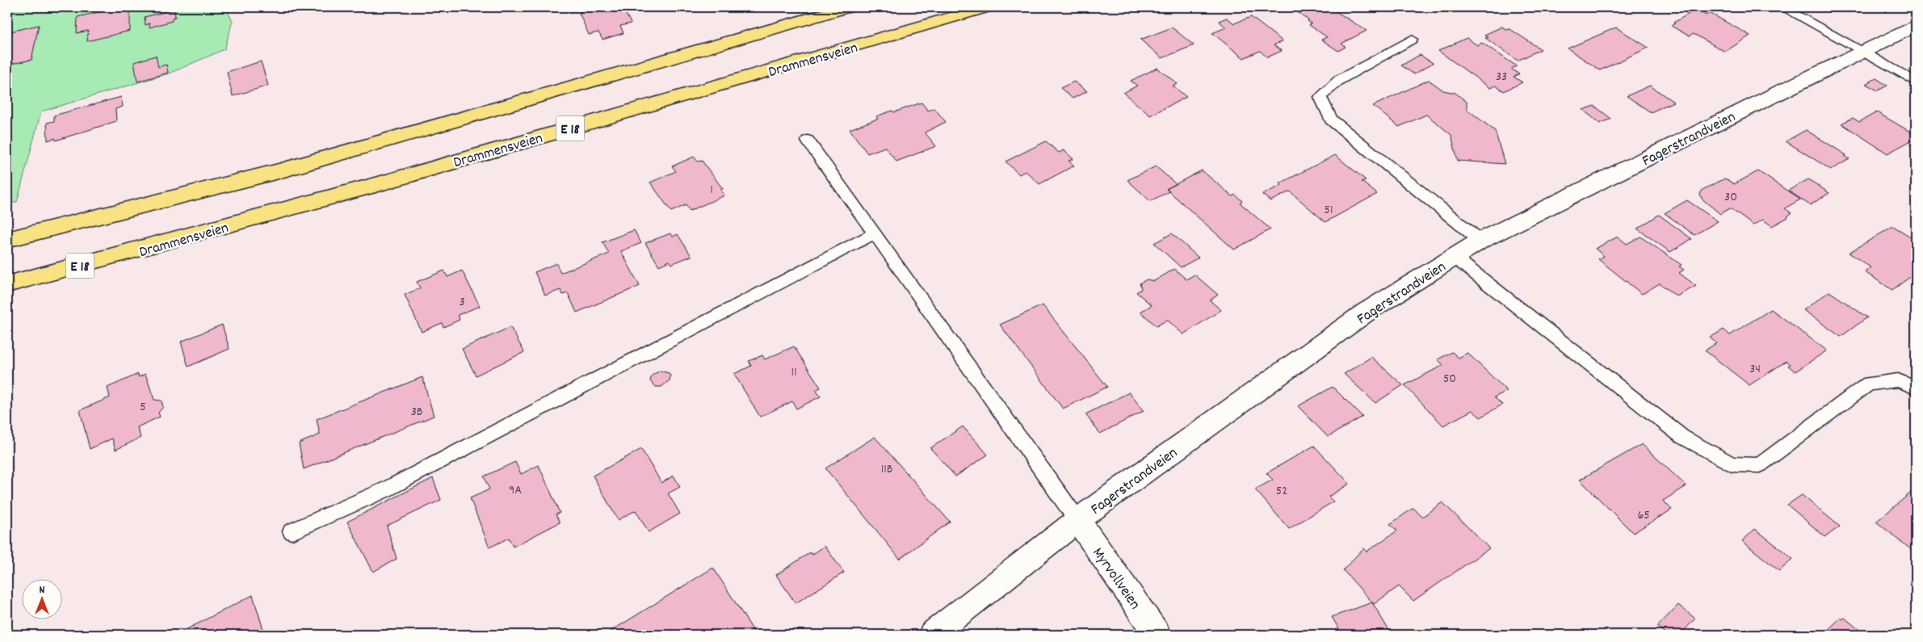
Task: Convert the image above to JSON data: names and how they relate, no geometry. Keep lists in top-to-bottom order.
{
  "streets": {
    "highway": ["Drammensveien", "E 18"],
    "street": ["Fagerstrandveien", "Myrvollveien"]
  },
  "crossings": [
    ["Fagerstrandveien", "Myrvollveien"]
  ],
  "house_numbers": [
    "33",
    "1",
    "30",
    "51",
    "3",
    "34",
    "11",
    "50",
    "5",
    "3B",
    "11B",
    "9A",
    "52",
    "65"
  ],
  "north": "top"
}
